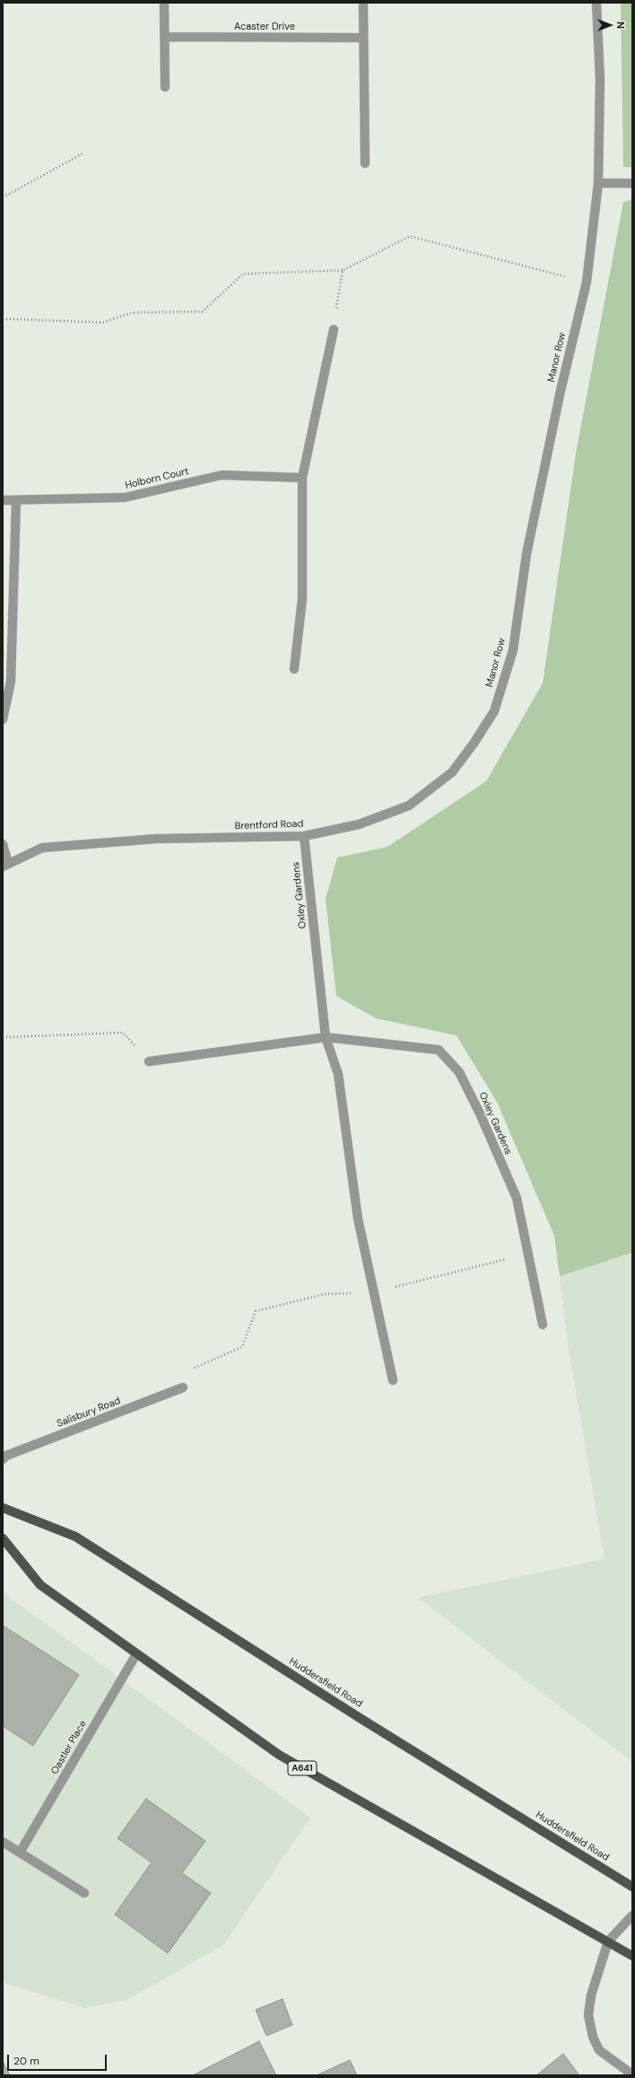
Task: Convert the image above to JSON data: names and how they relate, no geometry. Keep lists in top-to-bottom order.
{
  "streets": {
    "main road": ["Huddersfield Road", "A641"],
    "street": [
      "Acaster Drive",
      "Manor Row",
      "Holborn Court",
      "Brentford Road",
      "Oxley Gardens",
      "Salisbury Road",
      "Oastler Place"
    ]
  },
  "crossings": [
    ["Manor Row", "Brentford Road"],
    ["Brentford Road", "Oxley Gardens"],
    ["Oastler Place", "A641"]
  ],
  "scale_bar": "20 m",
  "north": "right"
}
